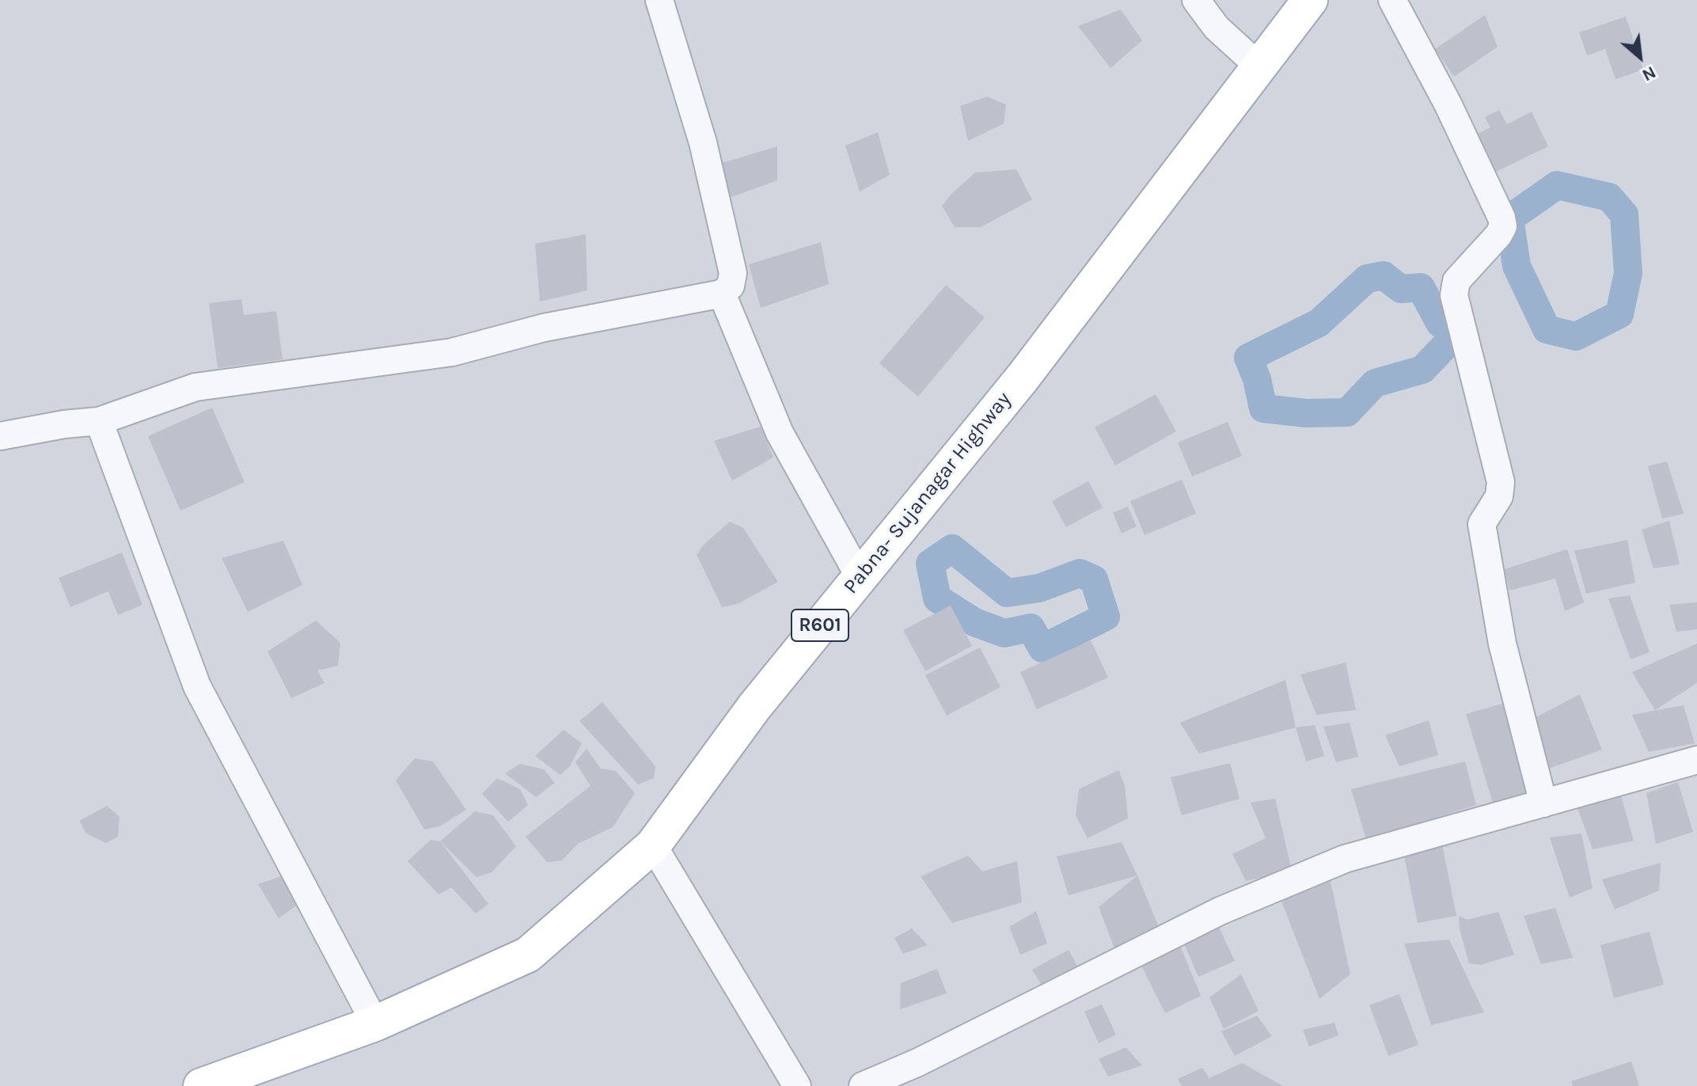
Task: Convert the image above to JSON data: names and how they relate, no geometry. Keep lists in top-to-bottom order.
{
  "streets": {
    "main road": ["Pabna- Sujanagar Highway", "R601"]
  },
  "north": "bottom right"
}
